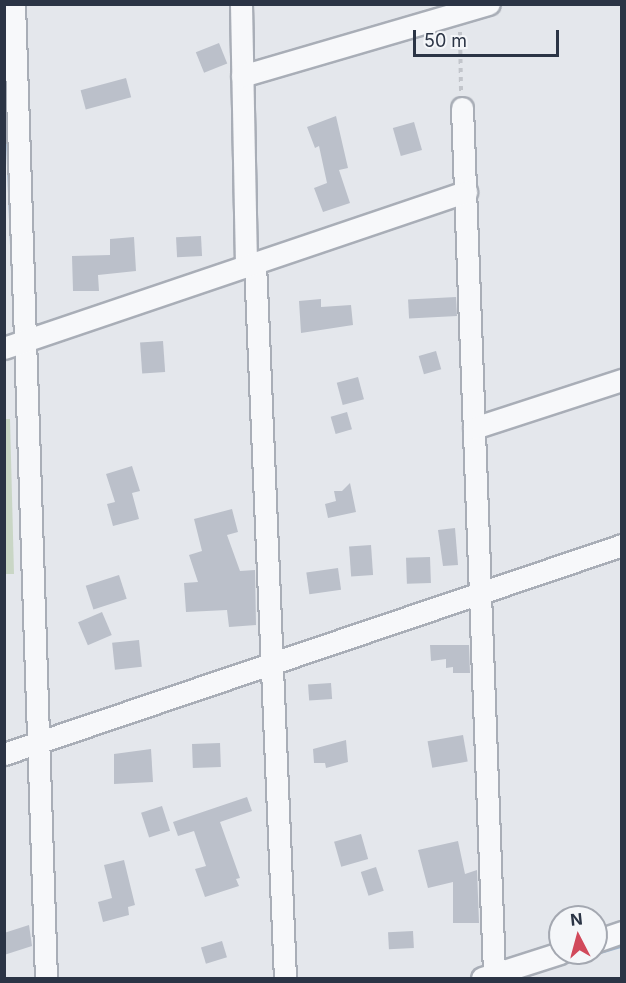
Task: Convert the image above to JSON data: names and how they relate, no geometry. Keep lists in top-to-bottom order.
{
  "scale_bar": "50 m",
  "north": "top"
}
